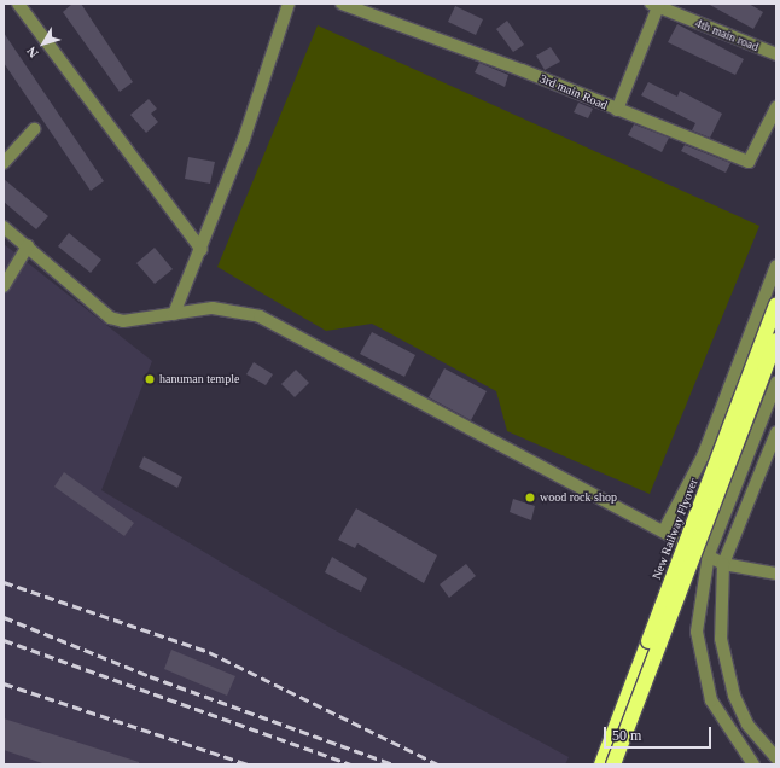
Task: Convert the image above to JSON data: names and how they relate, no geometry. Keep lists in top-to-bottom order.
{
  "streets": {
    "highway": ["New Railway Flyover"],
    "street": ["4th main road", "3rd main Road"]
  },
  "places": ["hanuman temple", "wood rock shop"],
  "scale_bar": "50 m",
  "north": "bottom left"
}
